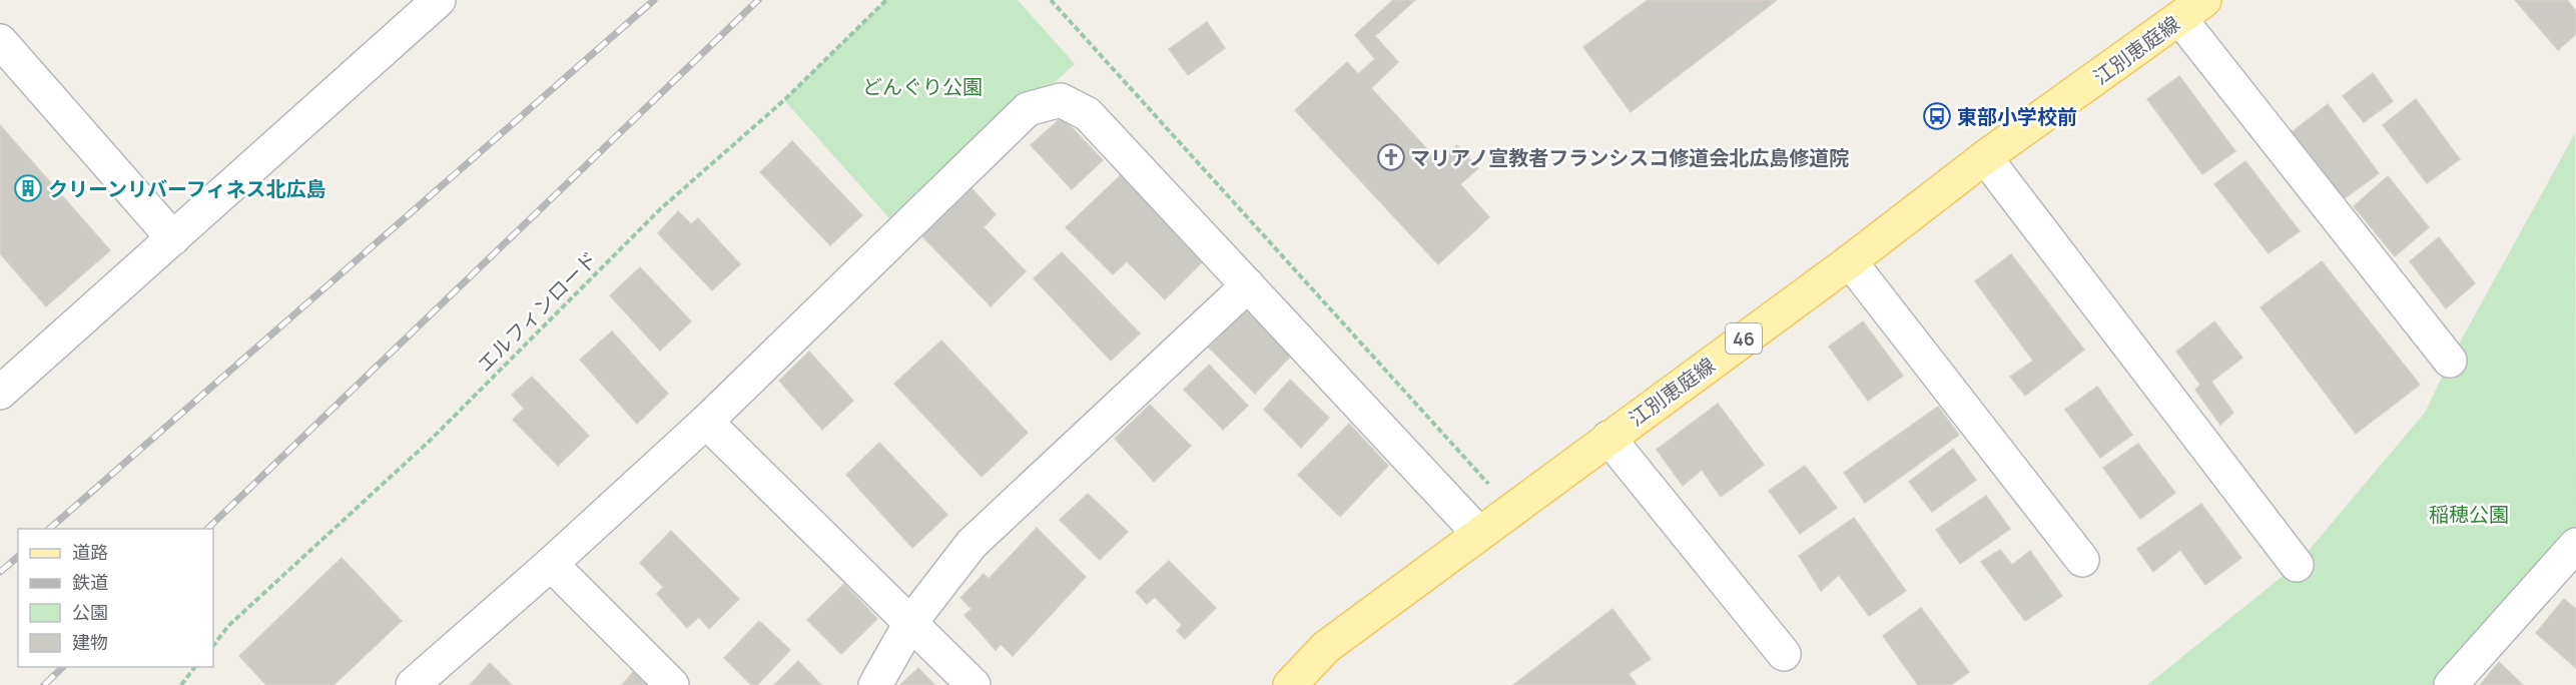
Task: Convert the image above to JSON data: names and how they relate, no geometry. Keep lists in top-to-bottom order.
{
  "streets": {
    "main road": ["江別恵庭線", "46"],
    "path": ["エルフィンロード"]
  },
  "parks": ["どんぐり公園", "稲穂公園"],
  "places": {
    "bus stop": ["東部小学校前"],
    "church": ["マリアノ宣教者フランシスコ修道会北広島修道院"],
    "building": ["クリーンリバーフィネス北広島"]
  },
  "legend": [
    "道路",
    "鉄道",
    "公園",
    "建物"
  ]
}
